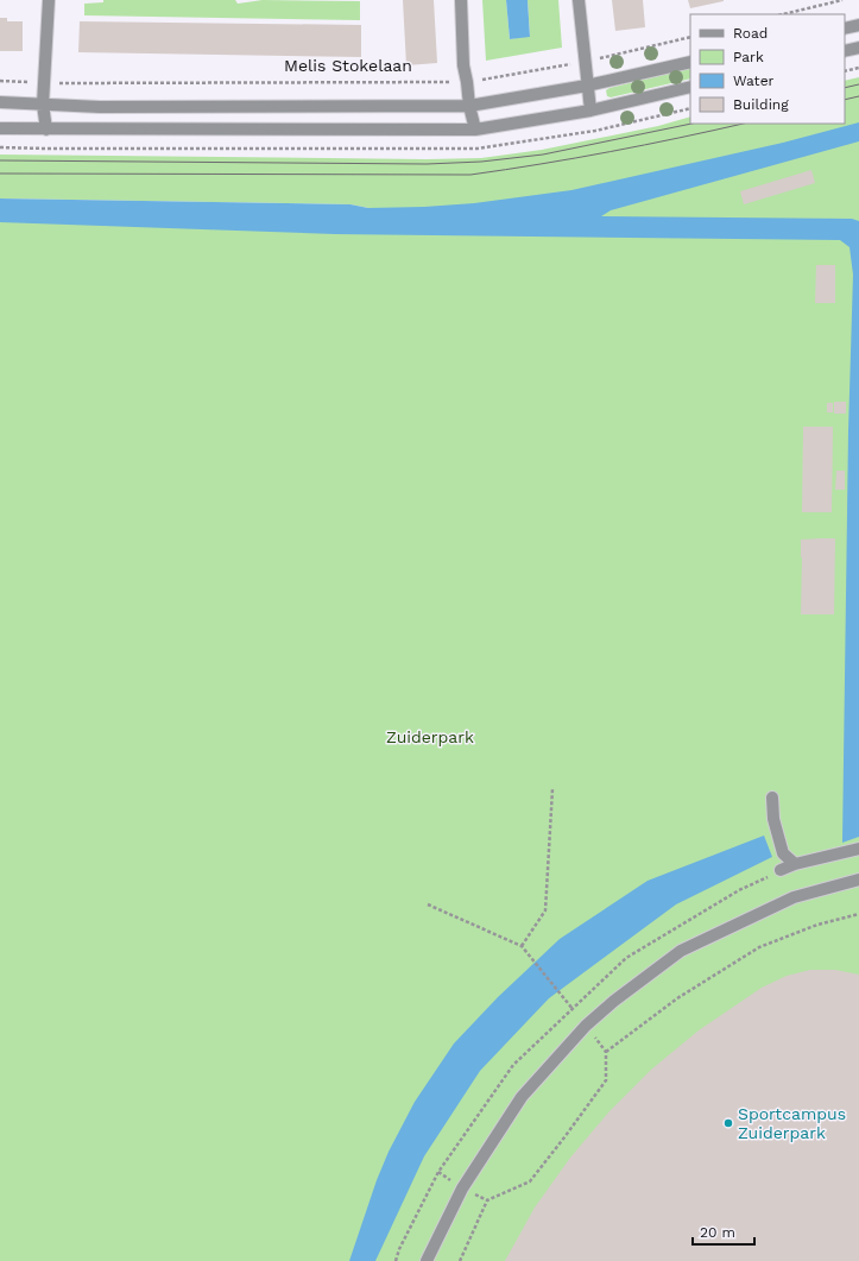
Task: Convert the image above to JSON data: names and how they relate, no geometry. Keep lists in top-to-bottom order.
{
  "streets": {
    "path": ["Melis Stokelaan"]
  },
  "parks": ["Zuiderpark"],
  "places": ["Sportcampus Zuiderpark"],
  "legend": [
    "Road",
    "Park",
    "Water",
    "Building"
  ],
  "scale_bar": "20 m"
}
